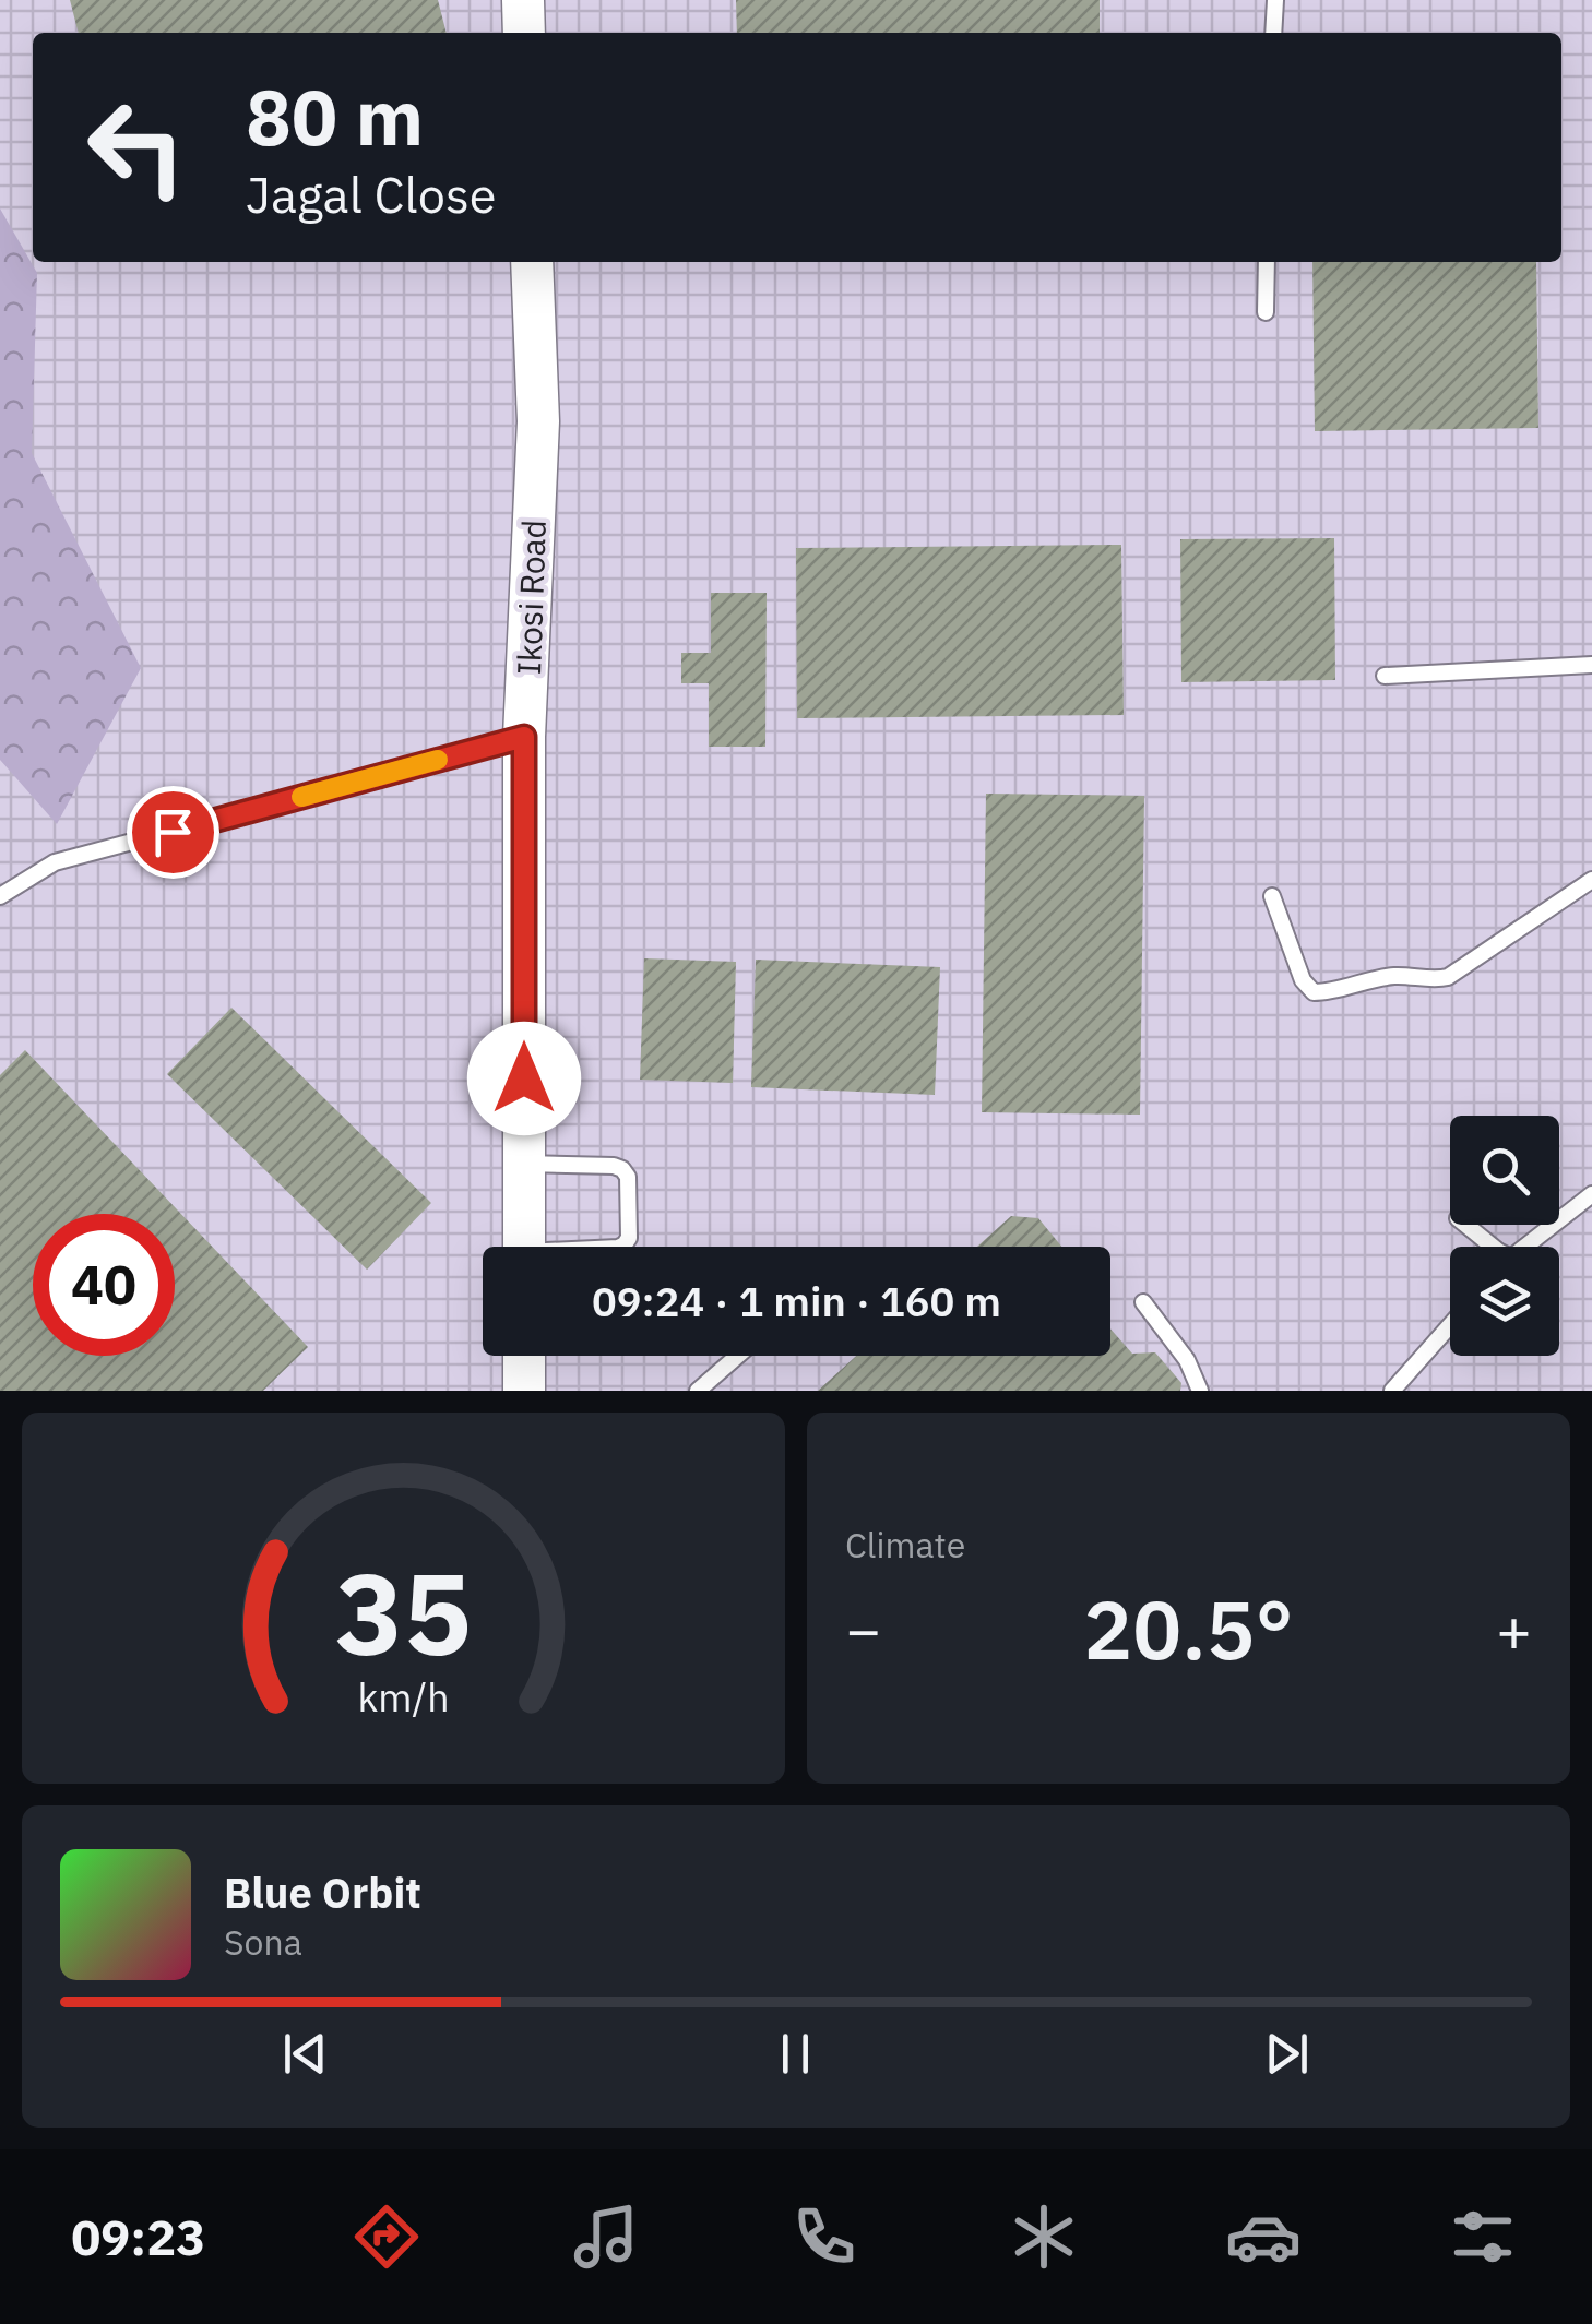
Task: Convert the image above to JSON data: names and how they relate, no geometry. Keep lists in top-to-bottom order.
{
  "streets": {
    "street": ["Ikosi Road"]
  },
  "page": {
    "turn": ["80 m", "Jagal Close"],
    "limit": "40",
    "trip": "09:24 · 1 min · 160 m",
    "tile": "Climate",
    "heat": ["−", "20.5°", "+"],
    "song": ["Blue Orbit", "Sona"],
    "tabs": "09:23",
    "gauge": ["35", "km/h"]
  }
}
